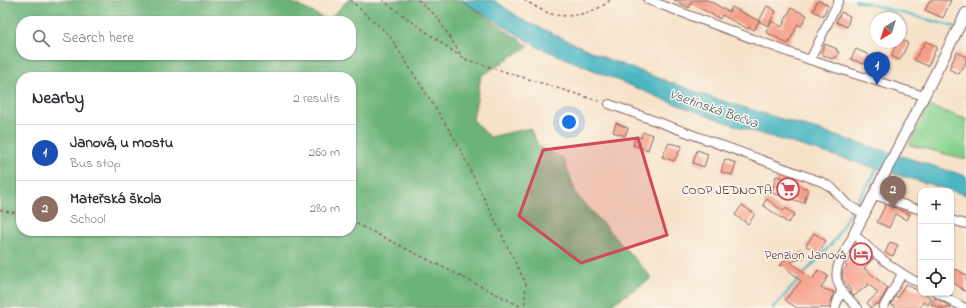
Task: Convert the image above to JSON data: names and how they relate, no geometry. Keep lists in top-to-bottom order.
{
  "water": ["Vsetínská Bečva"],
  "places": {
    "supermarket": ["COOP JEDNOTA"],
    "hotel": ["Penzion Janová"]
  },
  "north": "bottom left",
  "page": {
    "search": "Search here",
    "pins": ["1", "2"],
    "heading": ["Nearby", "2 results"],
    "list": [
      {
        "mark": "1",
        "name": "Janová, u mostu",
        "note": "Bus stop",
        "value": "260 m"
      },
      {
        "mark": "2",
        "name": "Mateřská škola",
        "note": "School",
        "value": "280 m"
      }
    ],
    "map_buttons": ["+", "−"]
  }
}
